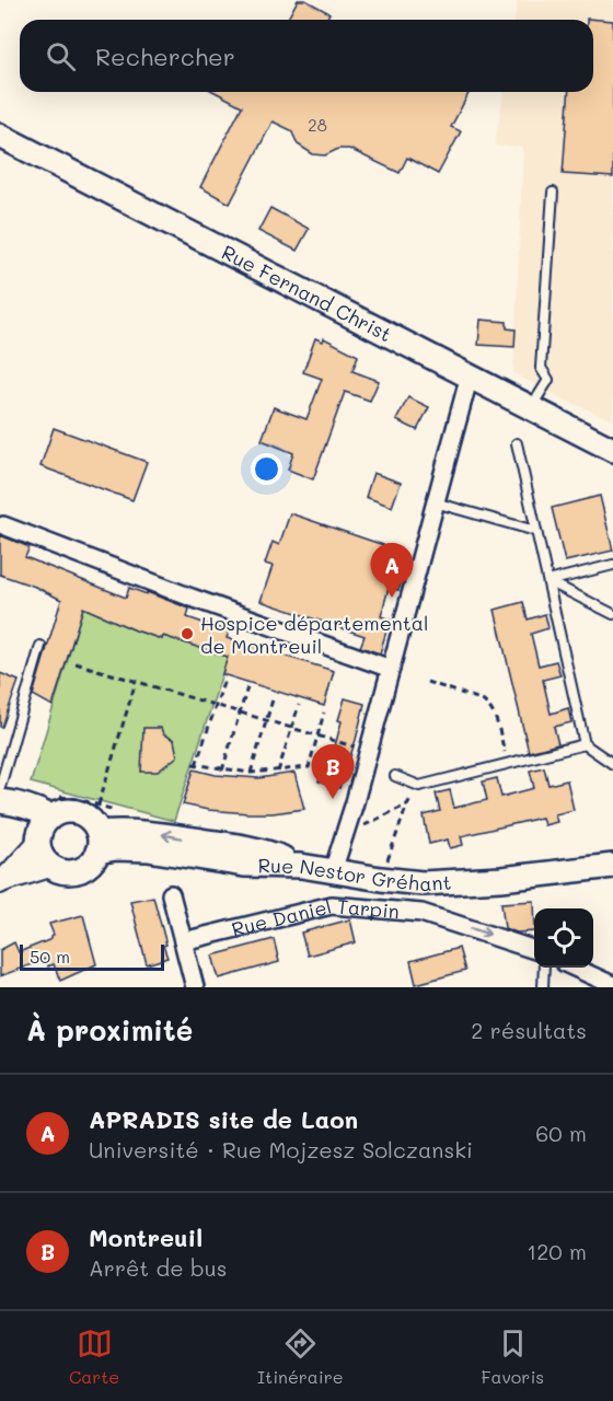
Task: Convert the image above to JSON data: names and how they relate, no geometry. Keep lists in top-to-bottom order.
{
  "streets": {
    "main road": ["Rue Fernand Christ", "Rue Nestor Gréhant"],
    "street": ["Rue Daniel Tarpin"]
  },
  "crossings": [
    ["Rue Nestor Gréhant", "Rue Daniel Tarpin"]
  ],
  "places": ["Hospice départemental de Montreuil"],
  "house_numbers": ["28"],
  "scale_bar": "50 m",
  "page": {
    "search": "Rechercher",
    "pins": ["A", "B"],
    "scale": "50 m",
    "heading": ["À proximité", "2 résultats"],
    "list": [
      {
        "mark": "A",
        "name": "APRADIS site de Laon",
        "note": "Université · Rue Mojzesz Solczanski",
        "value": "60 m"
      },
      {
        "mark": "B",
        "name": "Montreuil",
        "note": "Arrêt de bus",
        "value": "120 m"
      }
    ],
    "nav": ["Carte", "Itinéraire", "Favoris"]
  }
}
